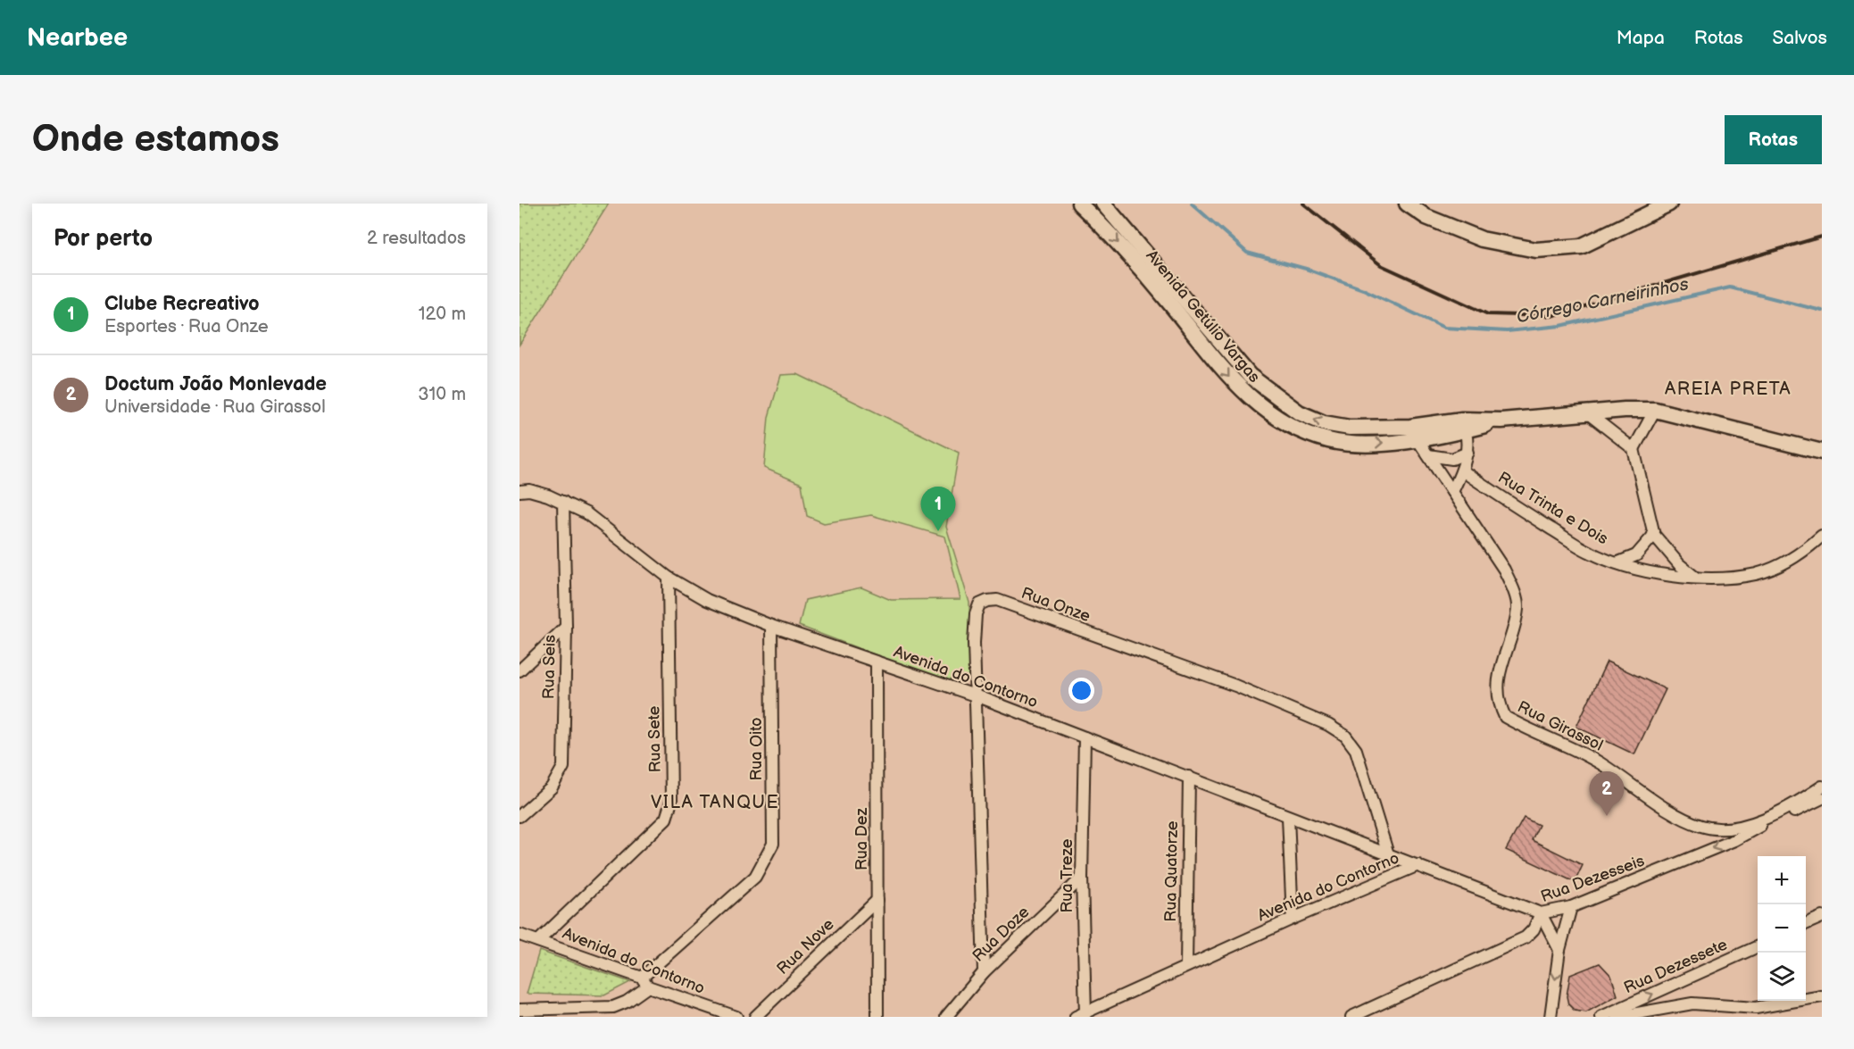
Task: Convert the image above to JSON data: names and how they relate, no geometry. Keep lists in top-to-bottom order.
{
  "streets": {
    "main road": ["Avenida Getúlio Vargas"],
    "street": [
      "Rua Trinta e Dois",
      "Rua Onze",
      "Rua Seis",
      "Avenida do Contorno",
      "Rua Girassol",
      "Rua Sete",
      "Rua Oito",
      "Rua Dez",
      "Rua Quatorze",
      "Rua Treze",
      "Rua Dezesseis",
      "Rua Doze",
      "Rua Nove",
      "Rua Dezessete"
    ]
  },
  "crossings": [
    ["Avenida Getúlio Vargas", "Rua Girassol"],
    ["Rua Onze", "Avenida do Contorno"],
    ["Rua Onze", "Rua Doze"],
    ["Rua Seis", "Avenida do Contorno"],
    ["Avenida do Contorno", "Rua Sete"],
    ["Avenida do Contorno", "Rua Oito"],
    ["Avenida do Contorno", "Rua Dez"],
    ["Avenida do Contorno", "Rua Quatorze"],
    ["Avenida do Contorno", "Rua Treze"],
    ["Avenida do Contorno", "Rua Dezesseis"],
    ["Rua Girassol", "Rua Dezesseis"],
    ["Rua Dez", "Rua Nove"],
    ["Rua Treze", "Rua Doze"]
  ],
  "one_way": ["Rua Dezesseis"],
  "districts": ["AREIA PRETA", "VILA TANQUE"],
  "water": ["Córrego Carneirinhos"],
  "page": {
    "header": "Nearbee",
    "nav": ["Mapa", "Rotas", "Salvos"],
    "buttons": "Rotas",
    "title": "Onde estamos",
    "heading": ["Por perto", "2 resultados"],
    "list": [
      {
        "mark": "1",
        "name": "Clube Recreativo",
        "note": "Esportes · Rua Onze",
        "value": "120 m"
      },
      {
        "mark": "2",
        "name": "Doctum João Monlevade",
        "note": "Universidade · Rua Girassol",
        "value": "310 m"
      }
    ],
    "pins": ["1", "2"],
    "map_buttons": ["+", "−"]
  }
}
